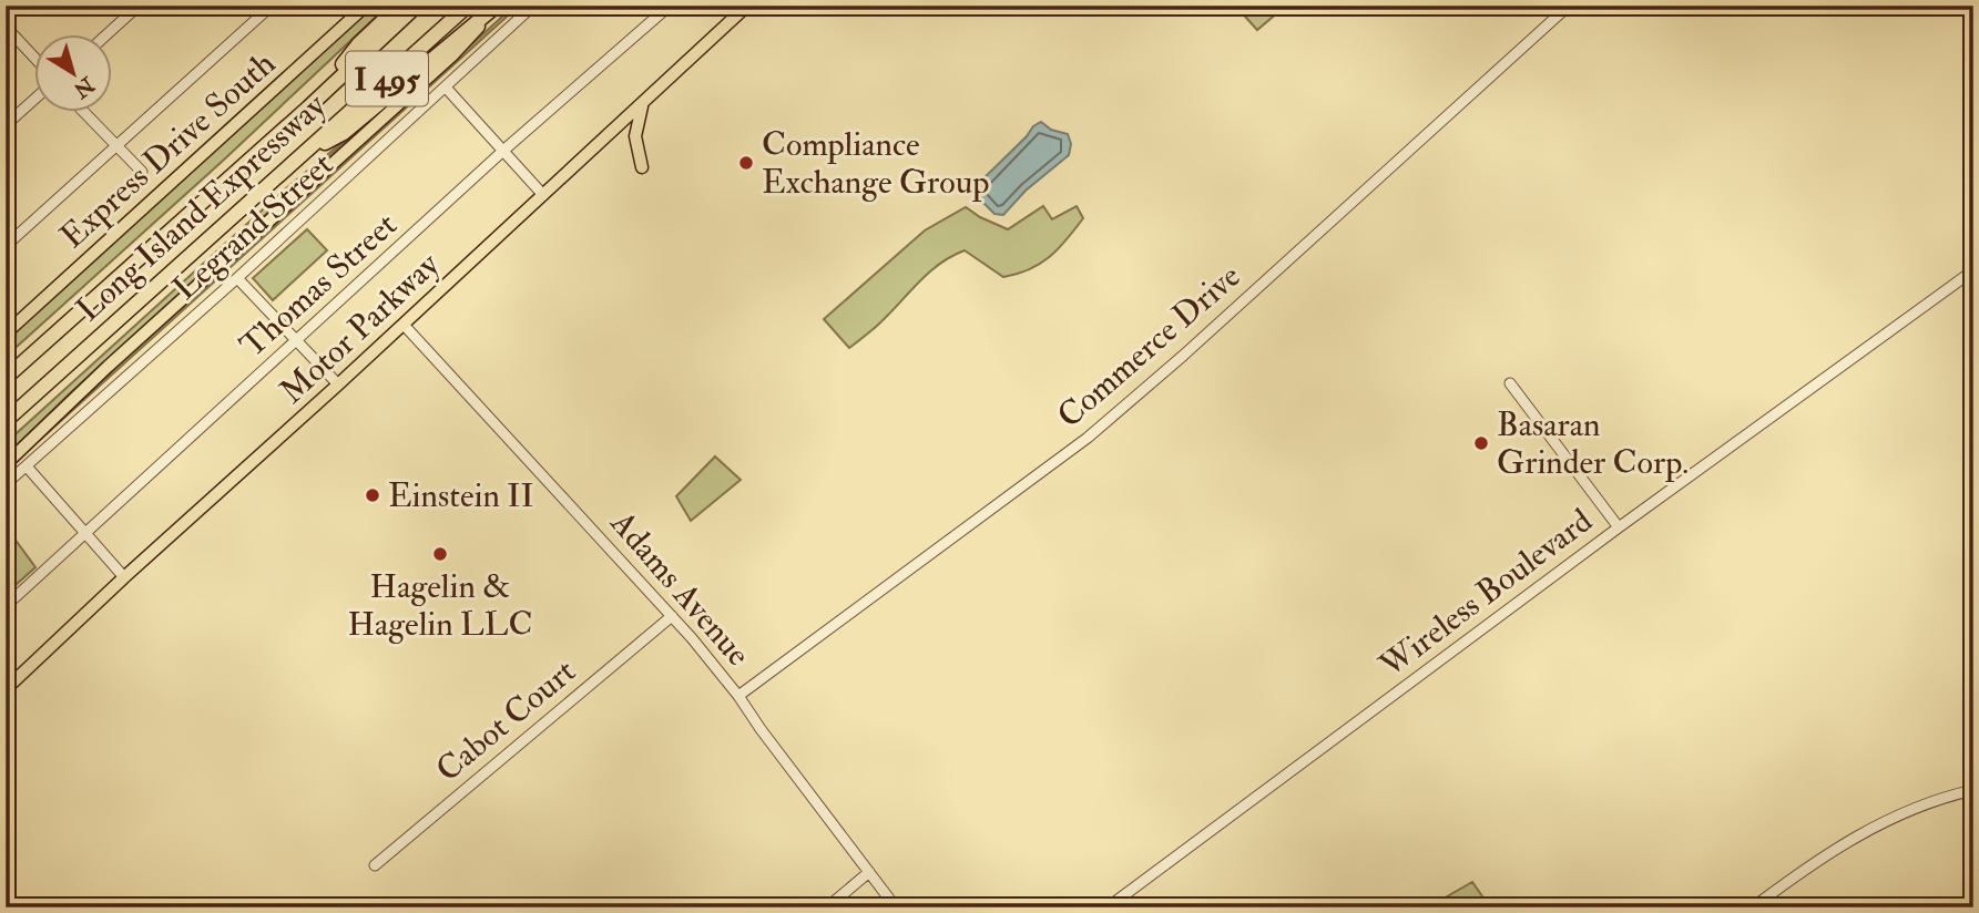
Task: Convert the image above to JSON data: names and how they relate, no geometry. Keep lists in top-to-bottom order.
{
  "streets": {
    "highway": ["I 495", "Long Island Expressway"],
    "main road": ["Express Drive South", "Motor Parkway"],
    "street": [
      "Legrand Street",
      "Thomas Street",
      "Commerce Drive",
      "Adams Avenue",
      "Wireless Boulevard",
      "Cabot Court"
    ]
  },
  "crossings": [
    ["Motor Parkway", "Adams Avenue"],
    ["Commerce Drive", "Adams Avenue"],
    ["Adams Avenue", "Cabot Court"]
  ],
  "places": [
    "Compliance Exchange Group",
    "Basaran Grinder Corp.",
    "Einstein II",
    "Hagelin & Hagelin LLC"
  ],
  "north": "bottom right"
}
